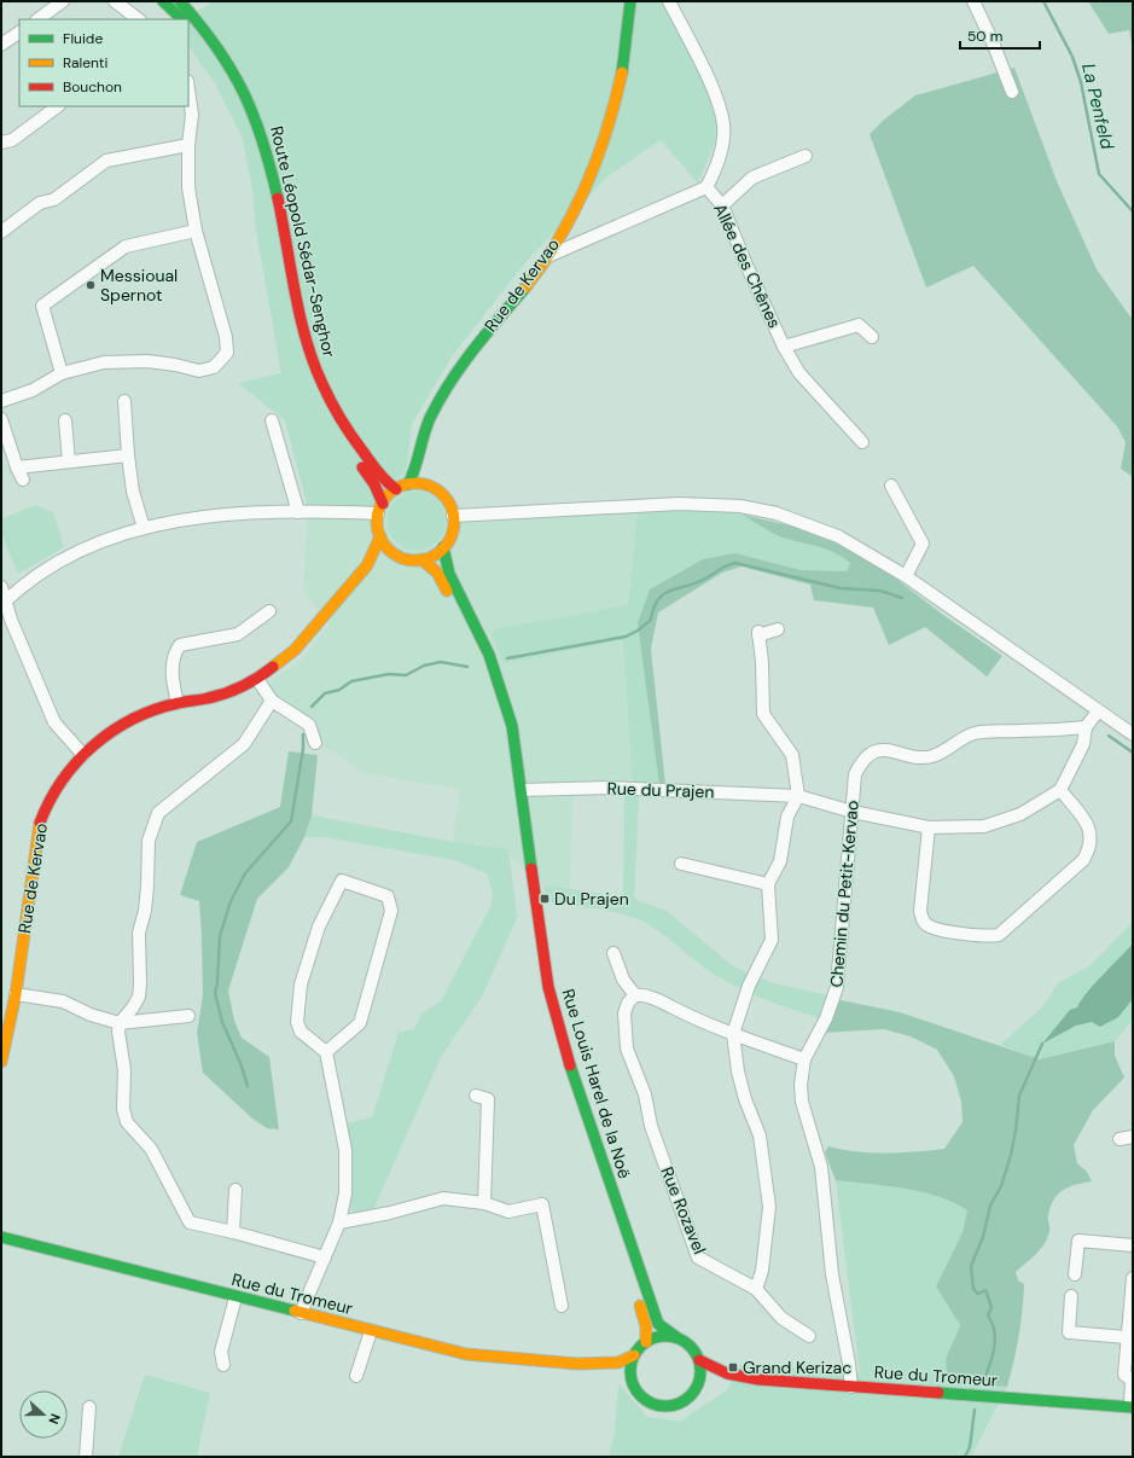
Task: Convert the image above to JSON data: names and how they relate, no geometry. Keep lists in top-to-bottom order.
{
  "streets": {
    "main road": [
      "Route Léopold Sédar-Senghor",
      "Rue de Kervao",
      "Rue Louis Harel de la Noë",
      "Rue du Tromeur"
    ],
    "street": [
      "Allée des Chênes",
      "Rue du Prajen",
      "Chemin du Petit-Kervao",
      "Rue Rozavel"
    ]
  },
  "crossings": [
    ["Route Léopold Sédar-Senghor", "Rue de Kervao"],
    ["Route Léopold Sédar-Senghor", "Rue Louis Harel de la Noë"],
    ["Rue de Kervao", "Rue Louis Harel de la Noë"],
    ["Rue du Prajen", "Chemin du Petit-Kervao"],
    ["Rue du Prajen", "Rue Louis Harel de la Noë"],
    ["Chemin du Petit-Kervao", "Rue du Tromeur"],
    ["Rue Louis Harel de la Noë", "Rue du Tromeur"]
  ],
  "water": ["La Penfeld"],
  "places": {
    "other": ["Messioual Spernot"],
    "transit": ["Du Prajen", "Grand Kerizac"]
  },
  "legend": ["Fluide", "Ralenti", "Bouchon"],
  "scale_bar": "50 m",
  "north": "right"
}
